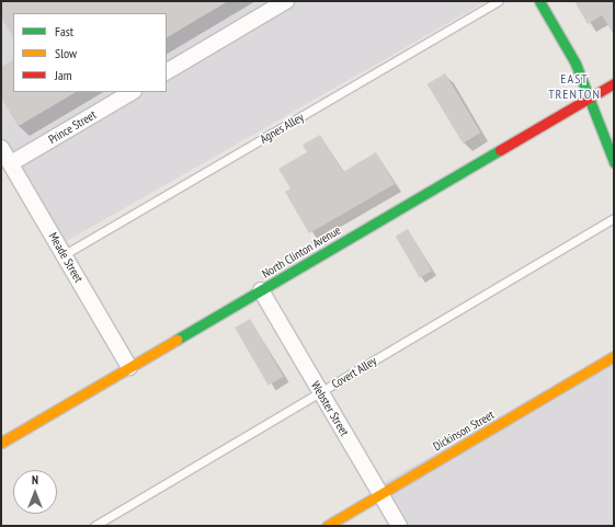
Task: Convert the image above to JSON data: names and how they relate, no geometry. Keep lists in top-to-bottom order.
{
  "streets": {
    "street": [
      "Prince Street",
      "North Clinton Avenue",
      "Meade Street",
      "Webster Street",
      "Dickinson Street"
    ],
    "lane": ["Agnes Alley", "Covert Alley"]
  },
  "crossings": [
    ["Prince Street", "Meade Street"],
    ["Agnes Alley", "Meade Street"],
    ["North Clinton Avenue", "Meade Street"],
    ["North Clinton Avenue", "Webster Street"],
    ["Covert Alley", "Webster Street"],
    ["Webster Street", "Dickinson Street"]
  ],
  "districts": ["EAST TRENTON"],
  "legend": ["Fast", "Slow", "Jam"],
  "north": "top"
}
